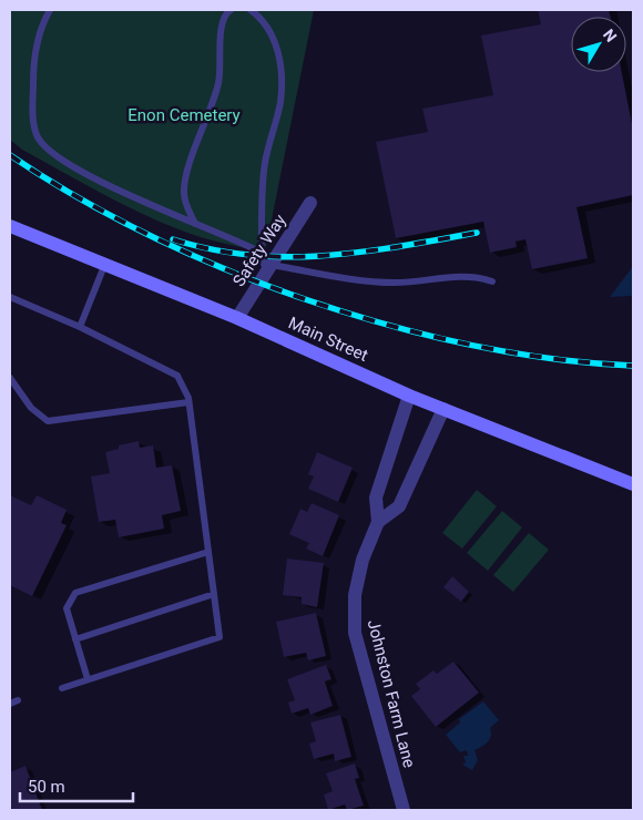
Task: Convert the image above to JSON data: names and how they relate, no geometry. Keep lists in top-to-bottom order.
{
  "streets": {
    "main road": ["Main Street"],
    "street": ["Safety Way", "Johnston Farm Lane"]
  },
  "crossings": [
    ["Safety Way", "Main Street"],
    ["Main Street", "Johnston Farm Lane"]
  ],
  "parks": ["Enon Cemetery"],
  "scale_bar": "50 m",
  "north": "top right"
}
